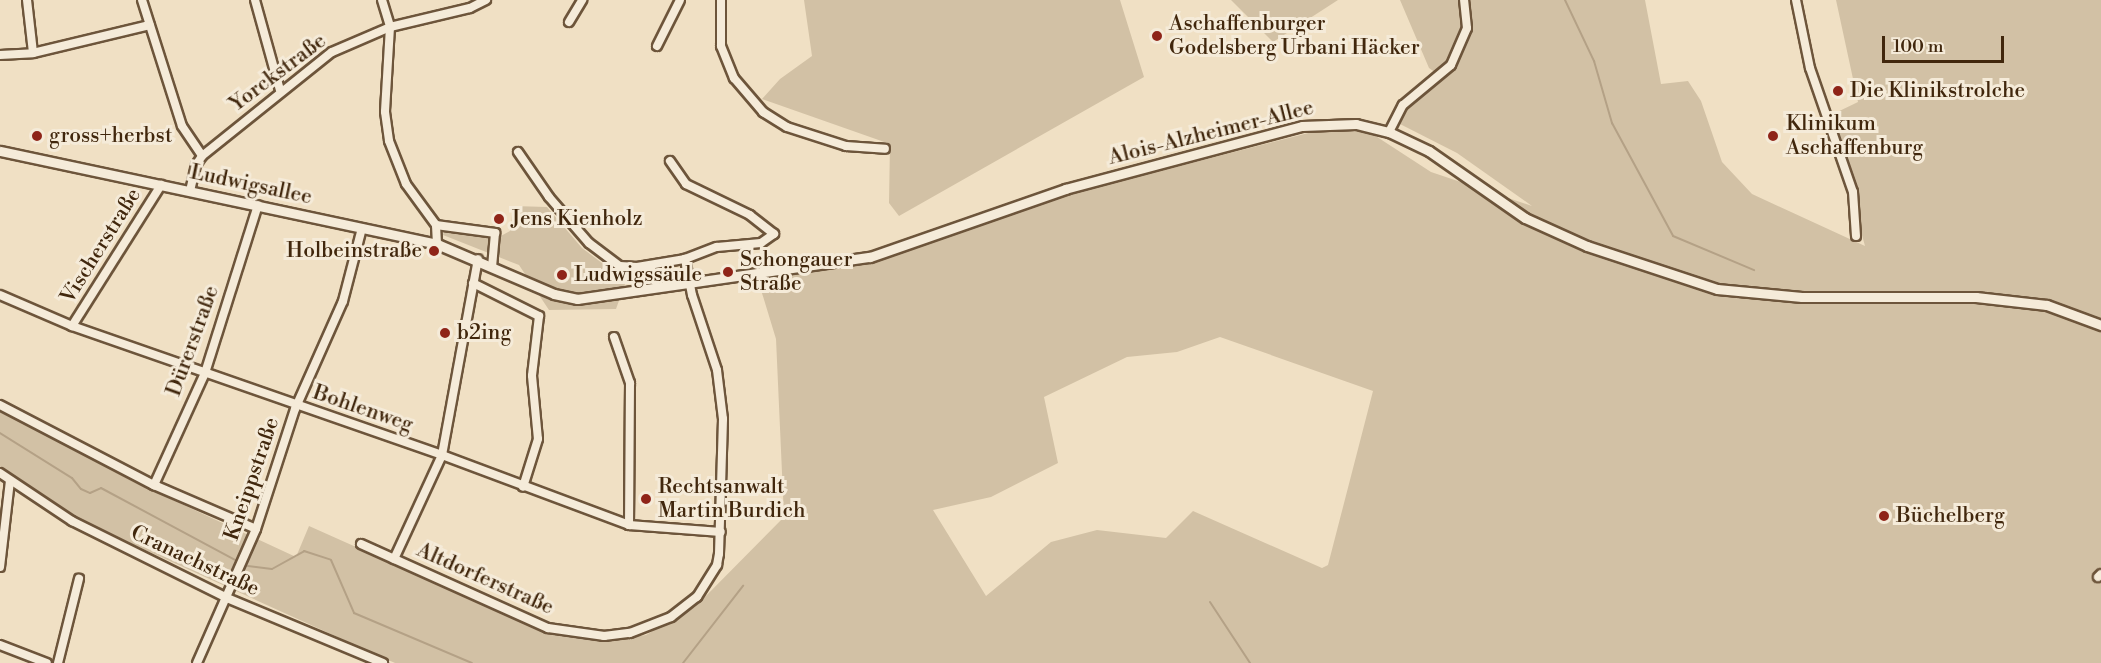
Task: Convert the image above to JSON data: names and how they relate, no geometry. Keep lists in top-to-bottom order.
{
  "streets": {
    "street": [
      "Yorckstraße",
      "Alois-Alzheimer-Allee",
      "Ludwigsallee",
      "Vischerstraße",
      "Dürerstraße",
      "Bohlenweg",
      "Kneippstraße",
      "Cranachstraße",
      "Altdorferstraße"
    ]
  },
  "crossings": [
    ["Yorckstraße", "Ludwigsallee"],
    ["Alois-Alzheimer-Allee", "Ludwigsallee"],
    ["Alois-Alzheimer-Allee", "Altdorferstraße"],
    ["Ludwigsallee", "Vischerstraße"],
    ["Ludwigsallee", "Dürerstraße"],
    ["Ludwigsallee", "Altdorferstraße"],
    ["Vischerstraße", "Bohlenweg"],
    ["Dürerstraße", "Bohlenweg"],
    ["Bohlenweg", "Kneippstraße"],
    ["Bohlenweg", "Altdorferstraße"],
    ["Kneippstraße", "Cranachstraße"]
  ],
  "places": [
    "Aschaffenburger Godelsberg Urbani Häcker",
    "Die Klinikstrolche",
    "gross+herbst",
    "Klinikum Aschaffenburg",
    "Jens Kienholz",
    "Holbeinstraße",
    "Schongauer Straße",
    "Ludwigssäule",
    "b2ing",
    "Rechtsanwalt Martin Burdich",
    "Büchelberg"
  ],
  "scale_bar": "100 m"
}
